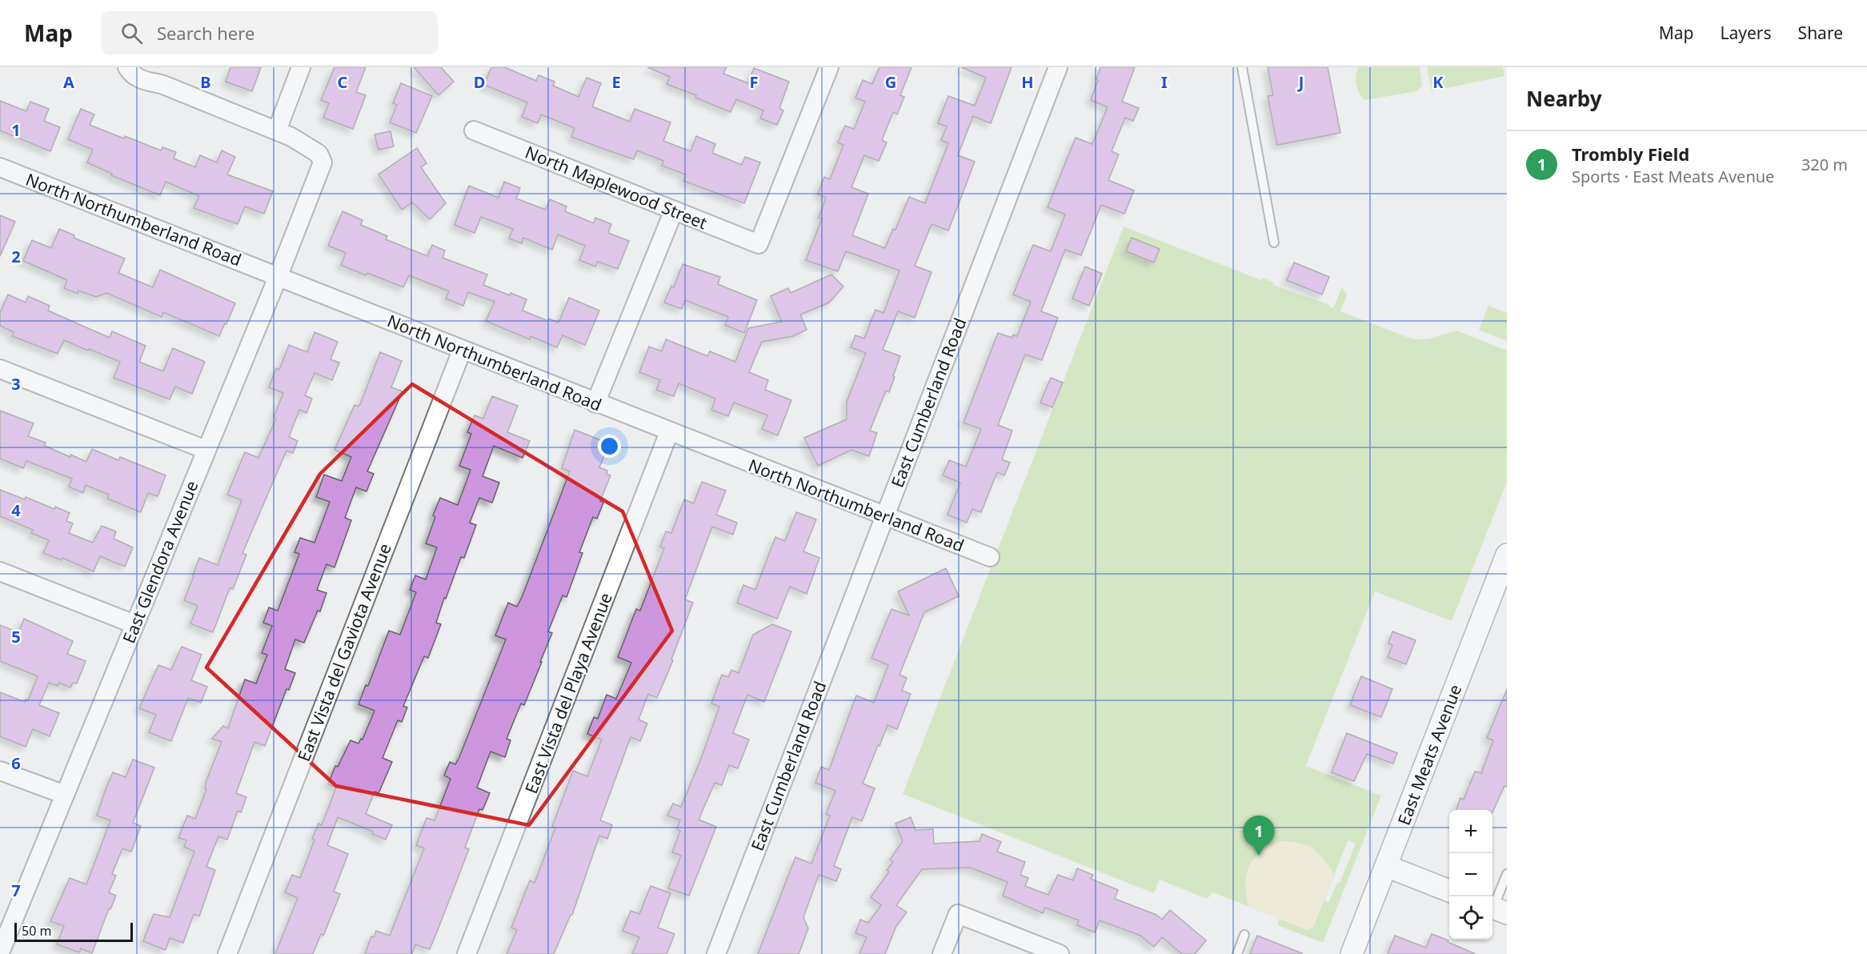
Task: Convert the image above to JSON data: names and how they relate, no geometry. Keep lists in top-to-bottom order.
{
  "streets": {
    "street": [
      "North Maplewood Street",
      "North Northumberland Road",
      "East Cumberland Road",
      "East Glendora Avenue",
      "East Vista del Gaviota Avenue",
      "East Vista del Playa Avenue",
      "East Meats Avenue"
    ]
  },
  "crossings": [
    ["North Northumberland Road", "East Cumberland Road"],
    ["North Northumberland Road", "East Glendora Avenue"],
    ["North Northumberland Road", "East Vista del Gaviota Avenue"],
    ["North Northumberland Road", "East Vista del Playa Avenue"]
  ],
  "scale_bar": "50 m",
  "page": {
    "header": "Map",
    "search": "Search here",
    "nav": ["Map", "Layers", "Share"],
    "heading": "Nearby",
    "list": [
      {
        "mark": "1",
        "name": "Trombly Field",
        "note": "Sports · East Meats Avenue",
        "value": "320 m"
      }
    ],
    "map_buttons": ["+", "−"],
    "pins": "1",
    "scale": "50 m"
  },
  "grid": {
    "columns": [
      "A",
      "B",
      "C",
      "D",
      "E",
      "F",
      "G",
      "H",
      "I",
      "J",
      "K"
    ],
    "rows": [
      "1",
      "2",
      "3",
      "4",
      "5",
      "6",
      "7"
    ]
  }
}
